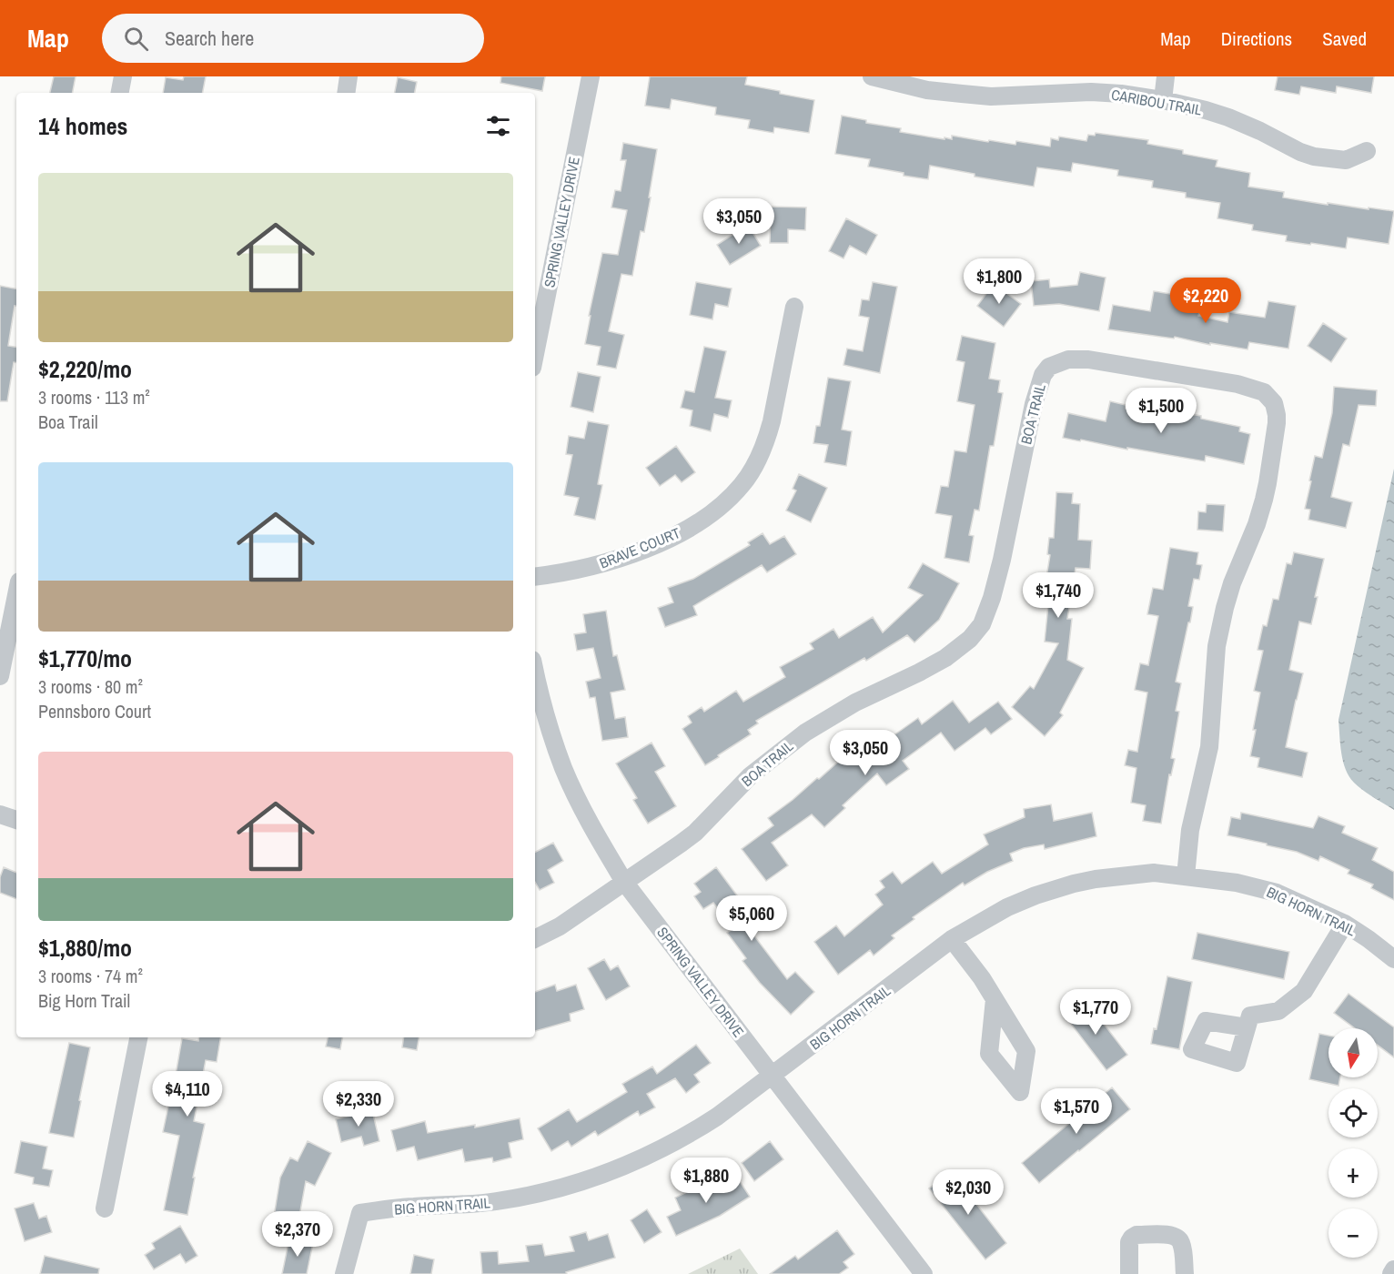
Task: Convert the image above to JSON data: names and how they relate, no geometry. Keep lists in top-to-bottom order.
{
  "streets": {
    "street": [
      "CARIBOU TRAIL",
      "SPRING VALLEY DRIVE",
      "BOA TRAIL",
      "BRAVE COURT",
      "BIG HORN TRAIL"
    ]
  },
  "crossings": [
    ["SPRING VALLEY DRIVE", "BOA TRAIL"],
    ["SPRING VALLEY DRIVE", "BIG HORN TRAIL"],
    ["BOA TRAIL", "BIG HORN TRAIL"]
  ],
  "north": "bottom",
  "page": {
    "header": "Map",
    "search": "Search here",
    "nav": ["Map", "Directions", "Saved"],
    "heading": "14 homes",
    "list": [
      {
        "name": "$2,220/mo",
        "note": "3 rooms · 113 m² · Boa Trail"
      },
      {
        "name": "$1,770/mo",
        "note": "3 rooms · 80 m² · Pennsboro Court"
      },
      {
        "name": "$1,880/mo",
        "note": "3 rooms · 74 m² · Big Horn Trail"
      }
    ],
    "price": [
      "$3,050",
      "$1,800",
      "$2,220",
      "$1,500",
      "$1,740",
      "$3,050",
      "$5,060",
      "$1,770",
      "$4,110",
      "$2,330",
      "$1,570",
      "$1,880",
      "$2,030",
      "$2,370"
    ],
    "map_buttons": ["+", "−"]
  }
}
